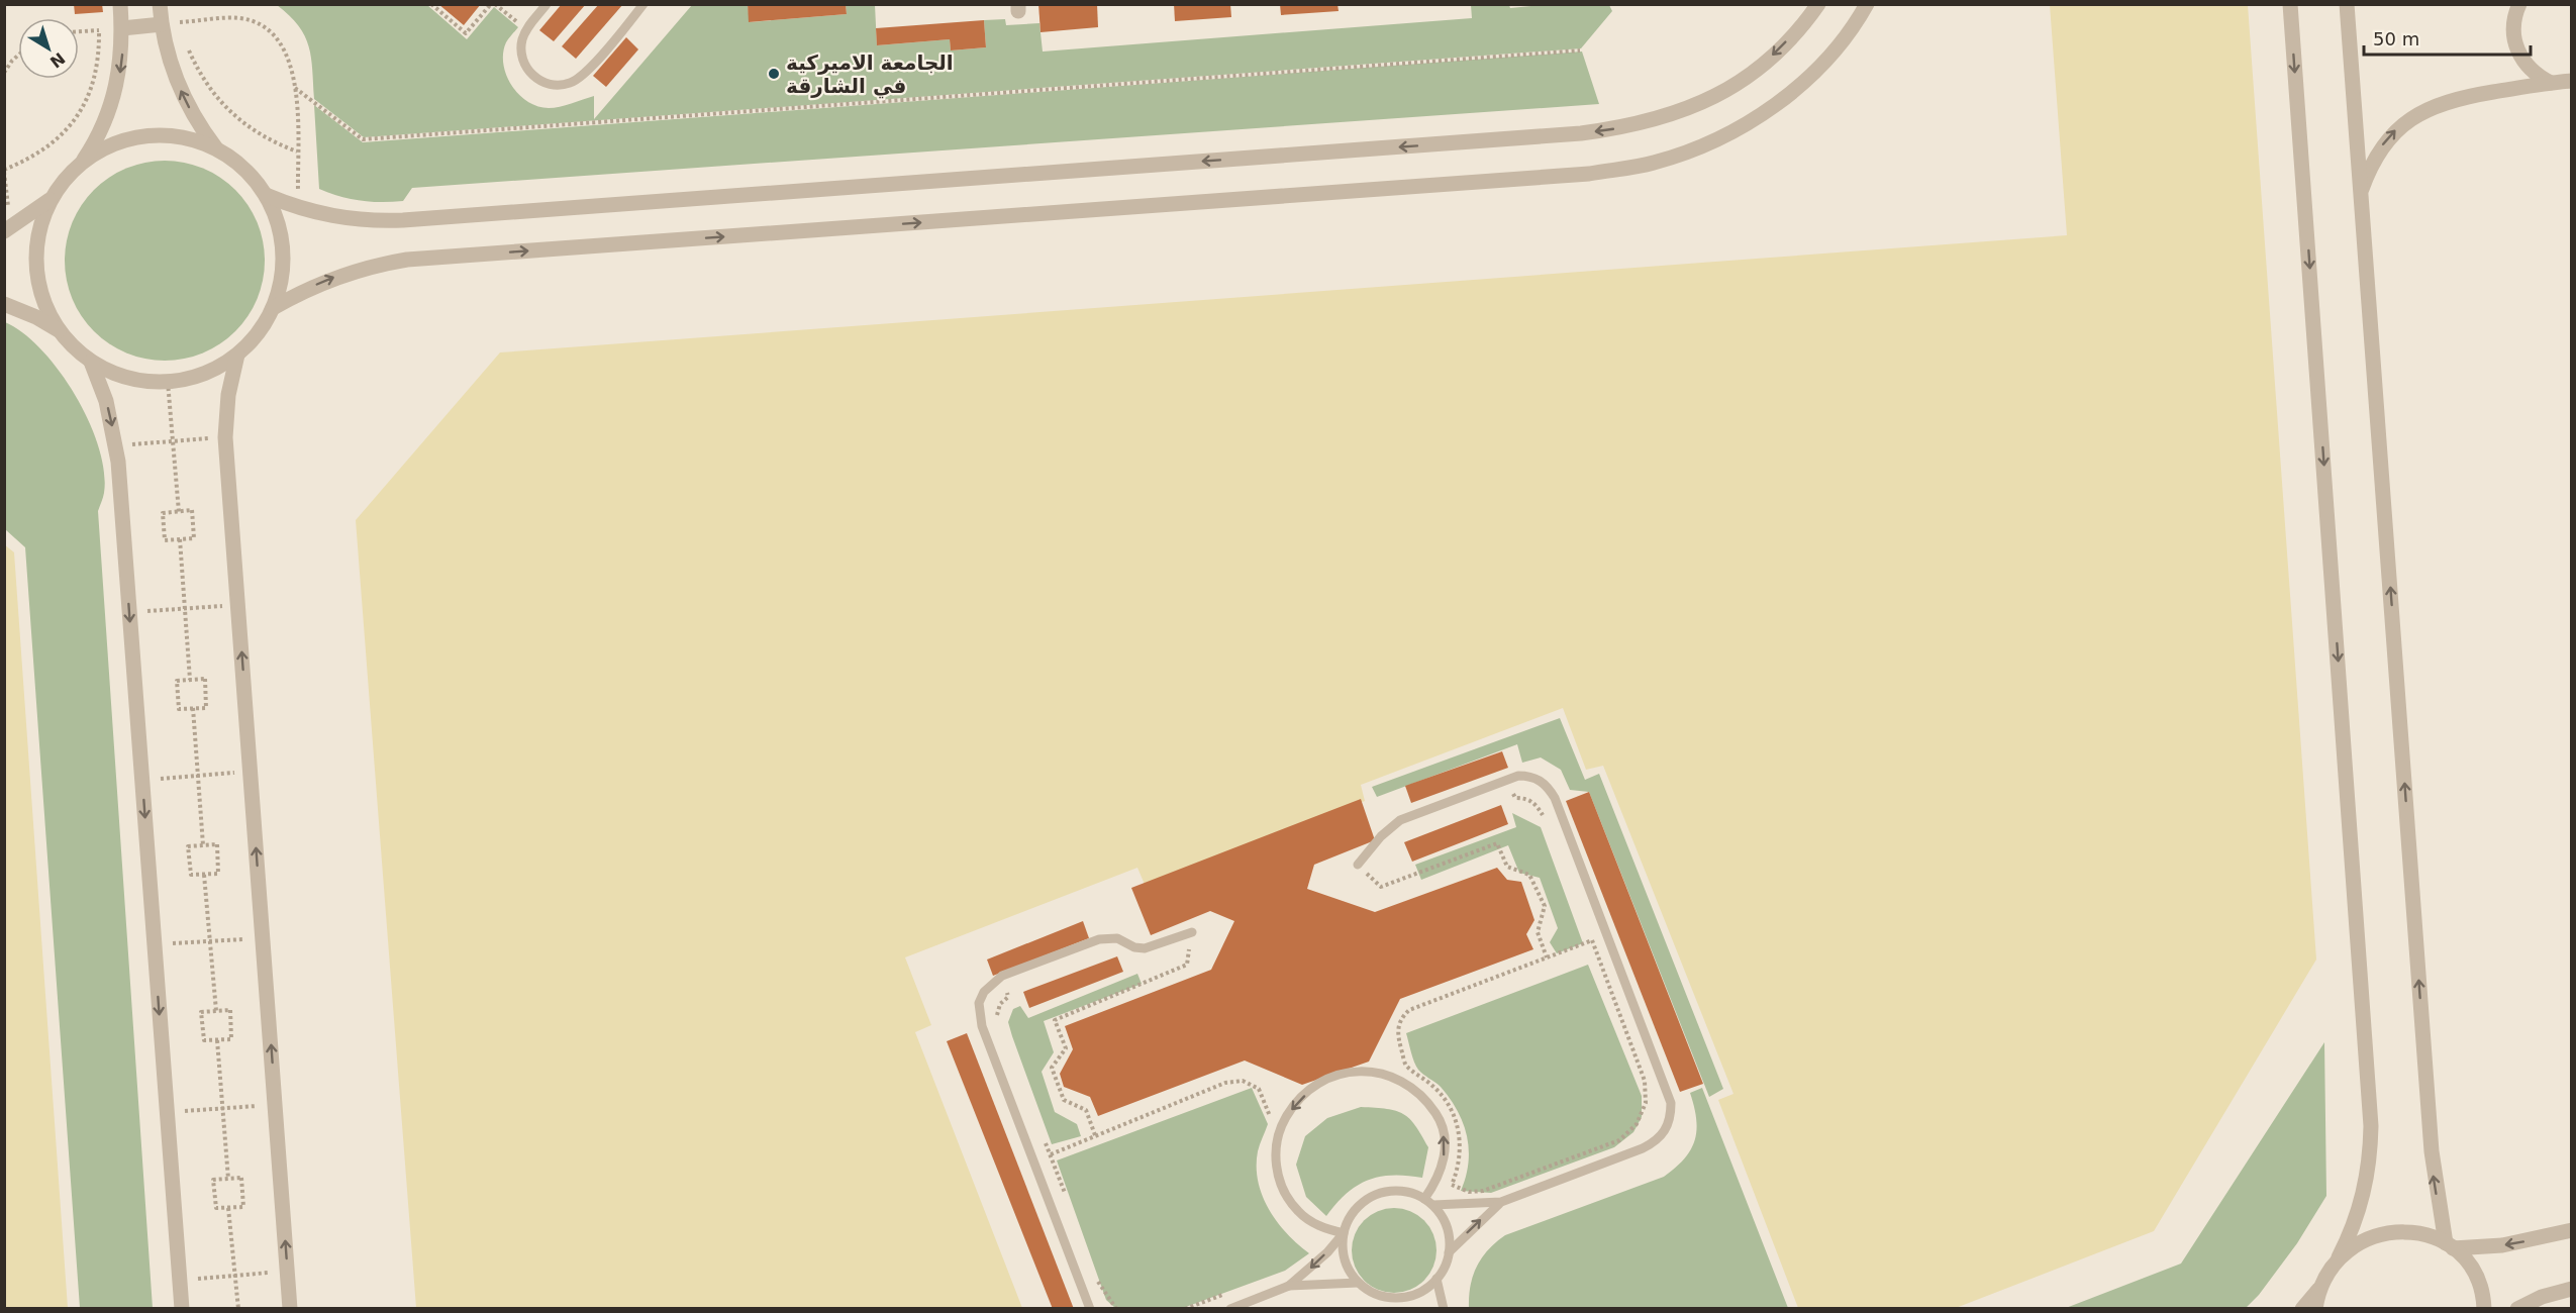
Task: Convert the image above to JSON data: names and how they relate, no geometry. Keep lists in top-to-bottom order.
{
  "places": ["الجامعة الاميركية في الشارقة"],
  "scale_bar": "50 m",
  "north": "bottom right"
}
